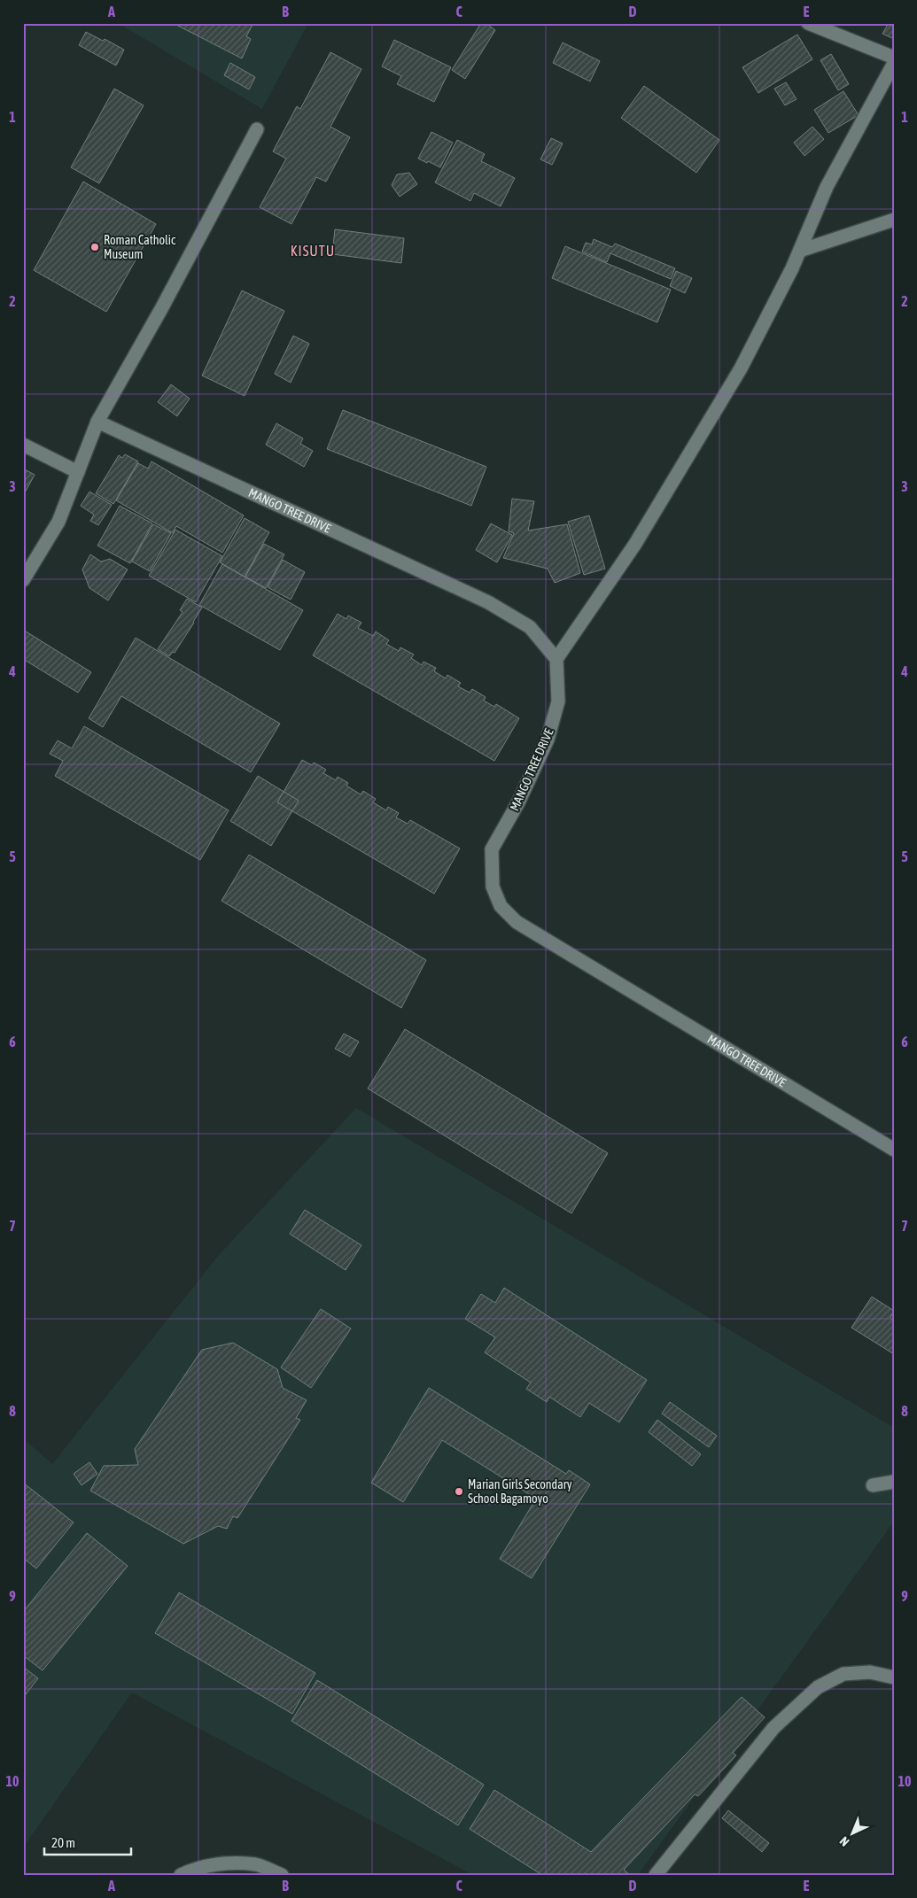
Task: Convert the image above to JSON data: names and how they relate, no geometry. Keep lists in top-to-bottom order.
{
  "streets": {
    "street": ["MANGO TREE DRIVE"]
  },
  "districts": ["KISUTU"],
  "places": ["Roman Catholic Museum", "Marian Girls Secondary School Bagamoyo"],
  "scale_bar": "20 m",
  "north": "bottom left",
  "grid": {
    "columns": [
      "A",
      "B",
      "C",
      "D",
      "E"
    ],
    "rows": [
      "1",
      "2",
      "3",
      "4",
      "5",
      "6",
      "7",
      "8",
      "9",
      "10"
    ]
  }
}
